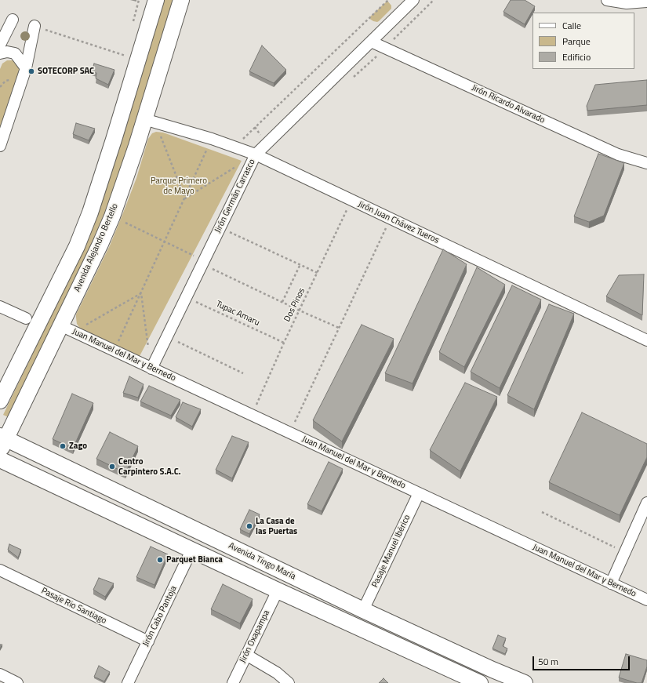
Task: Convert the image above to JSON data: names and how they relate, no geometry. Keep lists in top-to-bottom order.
{
  "streets": {
    "main road": ["Avenida Alejandro Bertello", "Avenida Tingo María"],
    "street": [
      "Jirón Ricardo Alvarado",
      "Jirón Germán Carrasco",
      "Jirón Juan Chávez Tueros",
      "Juan Manuel del Mar y Bernedo",
      "Pasaje Manuel Ibérico",
      "Pasaje Rio Santiago",
      "Jirón Cabo Pantoja",
      "Jirón Oxapampa"
    ],
    "path": ["Dos Pinos", "Tupac Amaru"]
  },
  "crossings": [
    ["Jirón Ricardo Alvarado", "Jirón Germán Carrasco"],
    ["Jirón Germán Carrasco", "Jirón Juan Chávez Tueros"],
    ["Jirón Germán Carrasco", "Tupac Amaru"],
    ["Jirón Germán Carrasco", "Juan Manuel del Mar y Bernedo"],
    ["Jirón Juan Chávez Tueros", "Avenida Alejandro Bertello"],
    ["Jirón Juan Chávez Tueros", "Dos Pinos"],
    ["Avenida Alejandro Bertello", "Juan Manuel del Mar y Bernedo"],
    ["Avenida Alejandro Bertello", "Avenida Tingo María"],
    ["Dos Pinos", "Tupac Amaru"],
    ["Dos Pinos", "Juan Manuel del Mar y Bernedo"],
    ["Juan Manuel del Mar y Bernedo", "Pasaje Manuel Ibérico"],
    ["Pasaje Manuel Ibérico", "Avenida Tingo María"],
    ["Pasaje Rio Santiago", "Jirón Cabo Pantoja"]
  ],
  "parks": ["Parque Primero de Mayo"],
  "places": [
    "SOTECORP SAC",
    "Zago",
    "Centro Carpintero S.A.C.",
    "La Casa de las Puertas",
    "Parquet Bianca"
  ],
  "legend": ["Calle", "Parque", "Edificio"],
  "scale_bar": "50 m"
}
